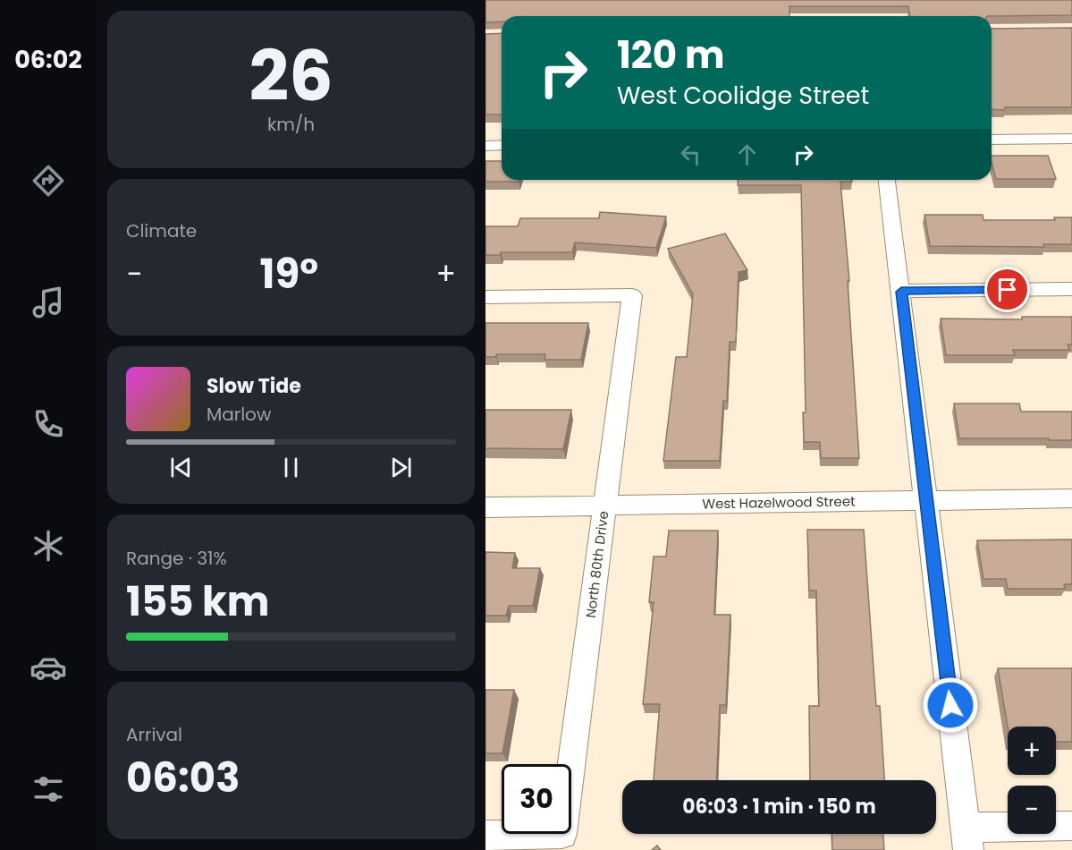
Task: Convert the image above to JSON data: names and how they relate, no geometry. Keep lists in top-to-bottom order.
{
  "streets": {
    "street": ["West Hazelwood Street", "North 80th Drive"]
  },
  "crossings": [
    ["West Hazelwood Street", "North 80th Drive"]
  ],
  "page": {
    "tabs": "06:02",
    "tile": [
      ["26", "km/h"],
      "Climate",
      ["Range · 31%", "155 km"],
      ["Arrival", "06:03"]
    ],
    "turn": ["120 m", "West Coolidge Street"],
    "heat": ["−", "19°", "+"],
    "song": ["Slow Tide", "Marlow"],
    "map_buttons": ["+", "−"],
    "limit": "30",
    "trip": "06:03 · 1 min · 150 m"
  }
}
